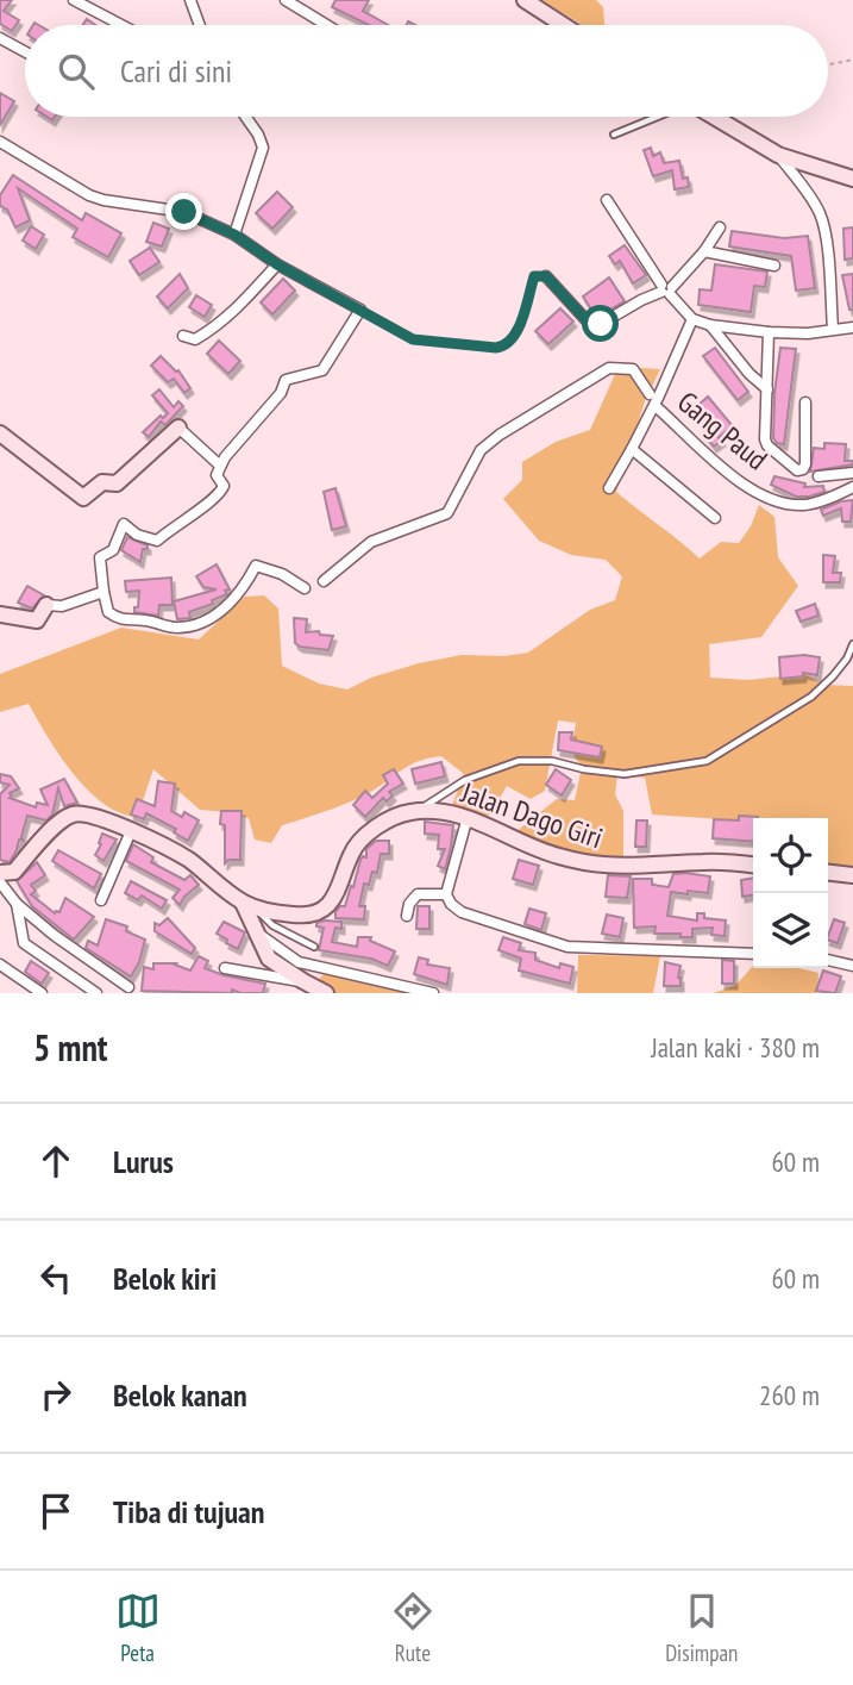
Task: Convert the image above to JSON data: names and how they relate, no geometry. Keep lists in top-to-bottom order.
{
  "streets": {
    "main road": ["Jalan Dago Giri"],
    "street": ["Gang Paud"]
  },
  "page": {
    "search": "Cari di sini",
    "heading": ["5 mnt", "Jalan kaki · 380 m"],
    "list": [
      ["Lurus", "60 m"],
      ["Belok kiri", "60 m"],
      ["Belok kanan", "260 m"],
      "Tiba di tujuan"
    ],
    "nav": ["Peta", "Rute", "Disimpan"]
  }
}
